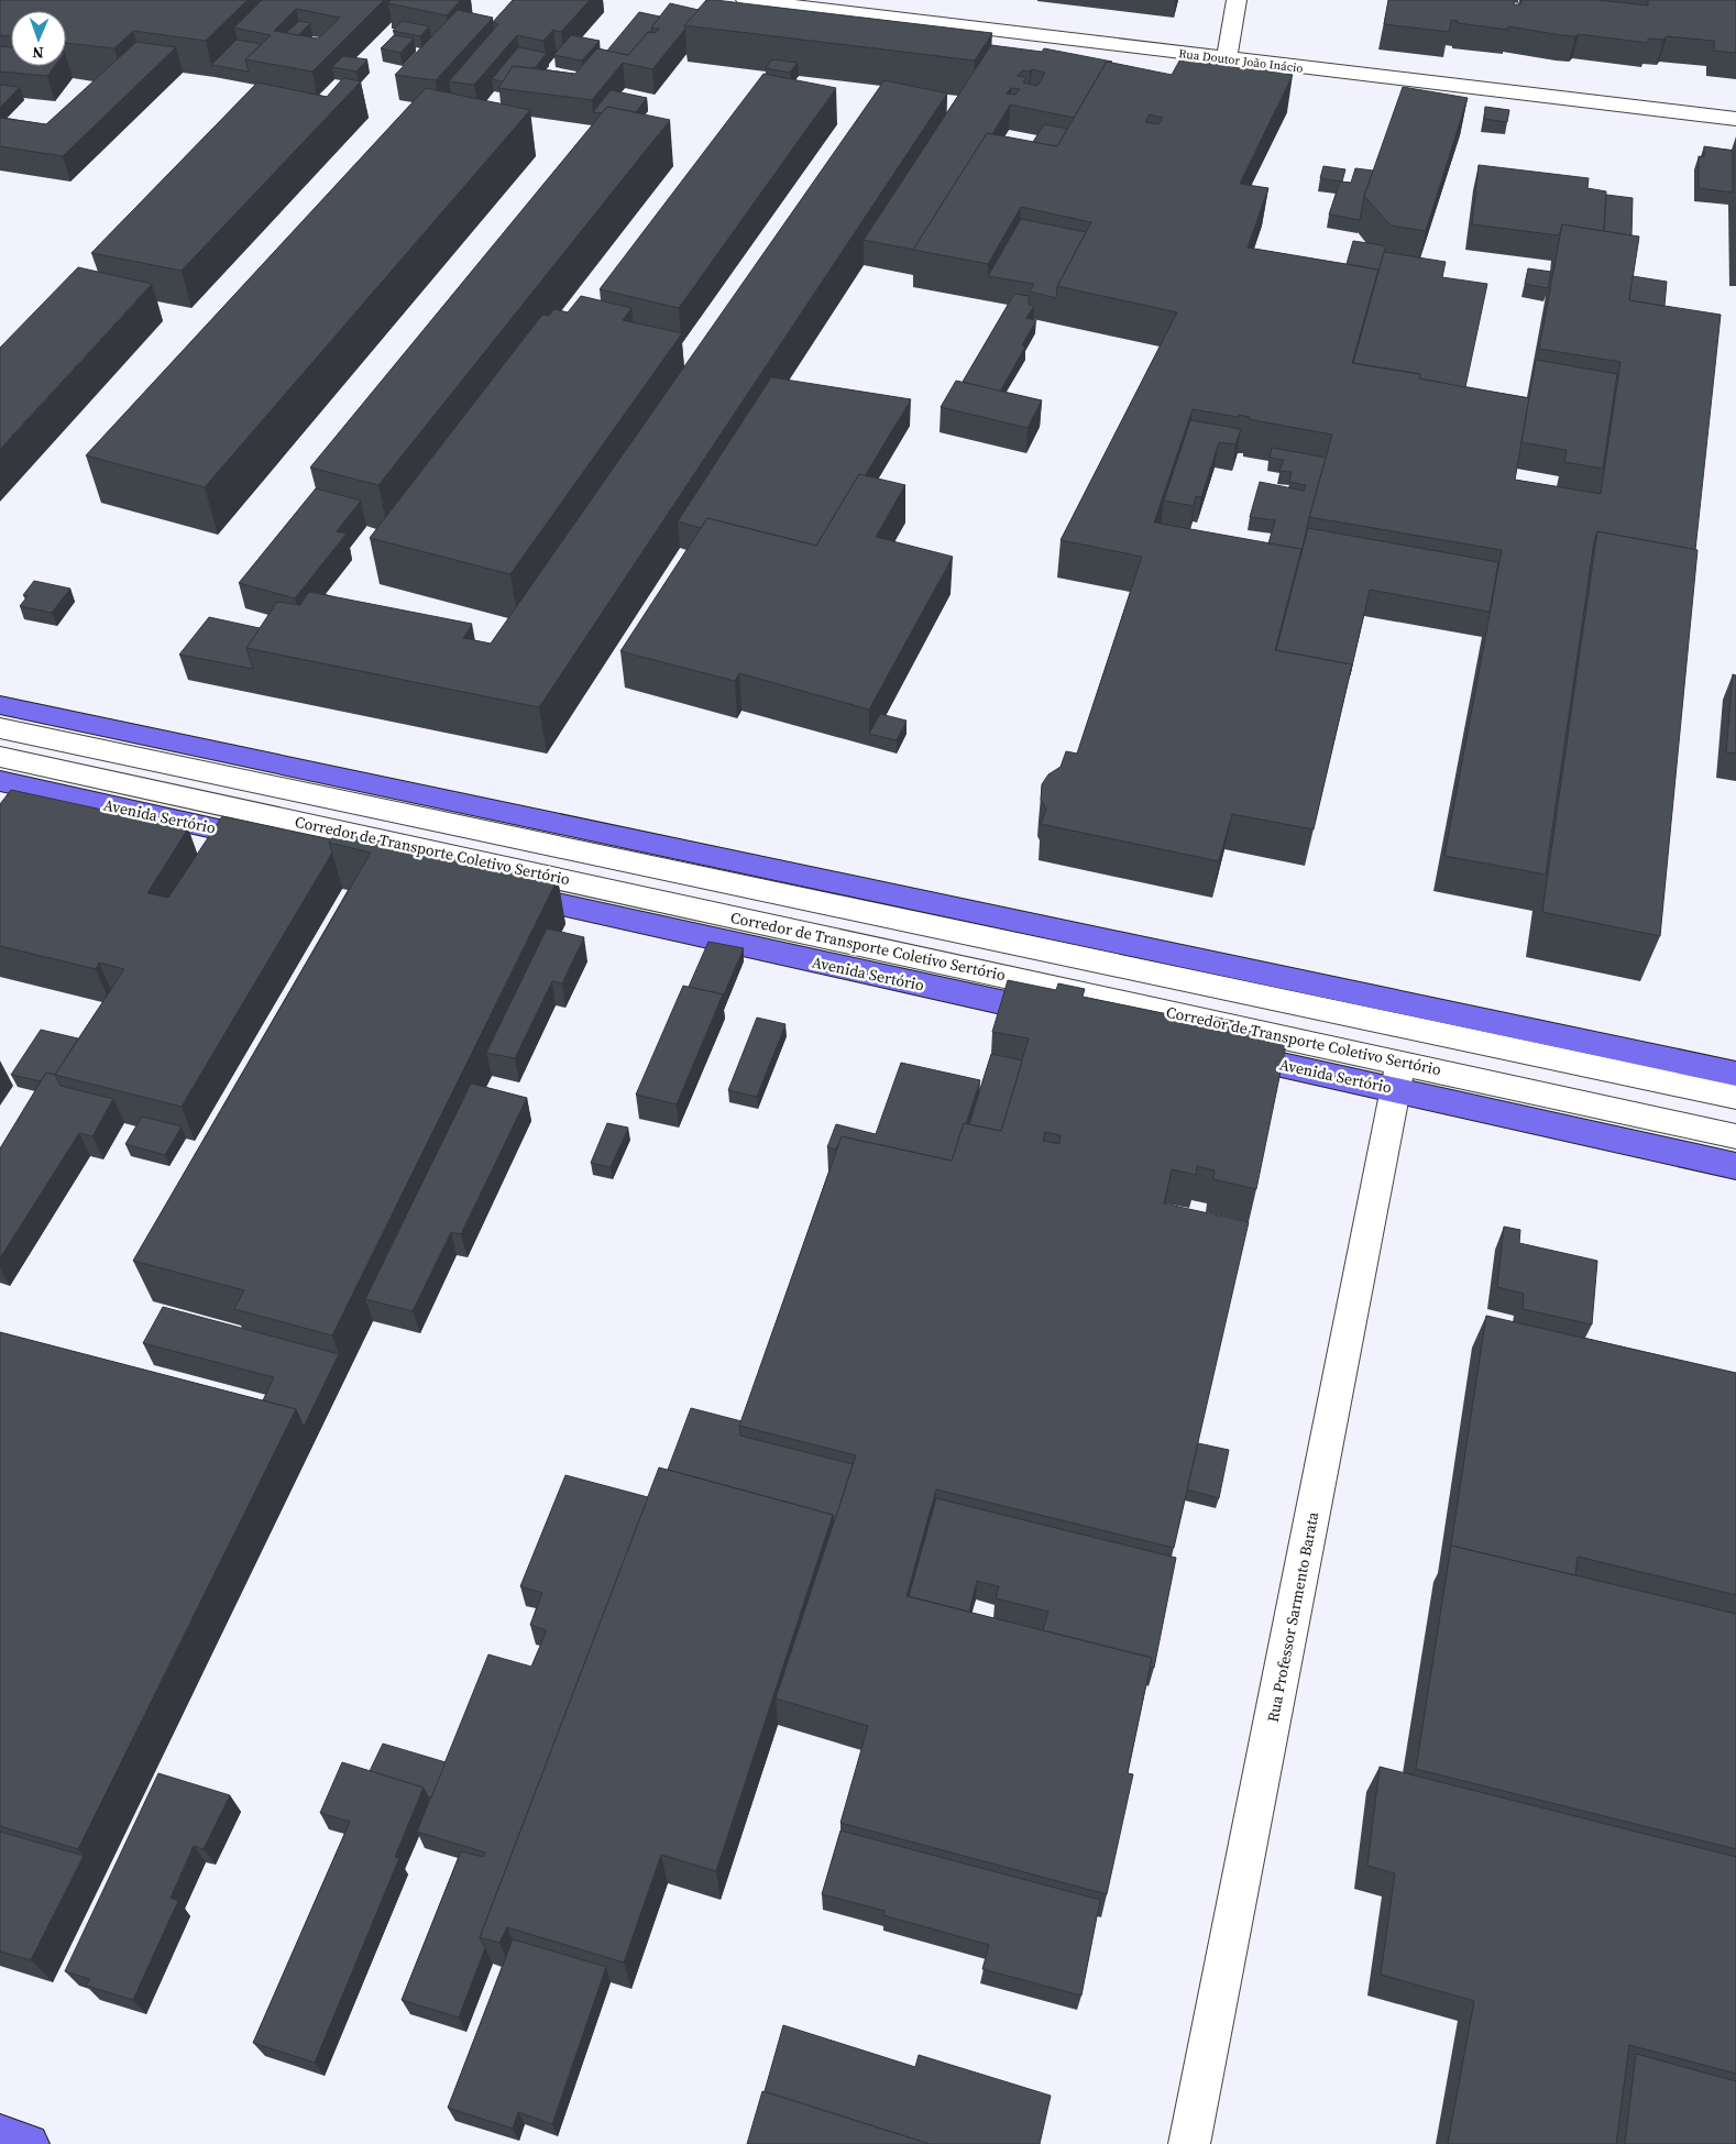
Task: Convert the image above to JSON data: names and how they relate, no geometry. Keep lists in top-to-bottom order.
{
  "streets": {
    "main road": ["Avenida Sertório"],
    "street": ["Rua Doutor João Inácio", "Corredor de Transporte Coletivo Sertório", "Rua Professor Sarmento Barata"]
  },
  "crossings": [
    ["Avenida Sertório", "Corredor de Transporte Coletivo Sertório"],
    ["Avenida Sertório", "Rua Professor Sarmento Barata"],
    ["Corredor de Transporte Coletivo Sertório", "Rua Professor Sarmento Barata"]
  ],
  "north": "bottom"
}
